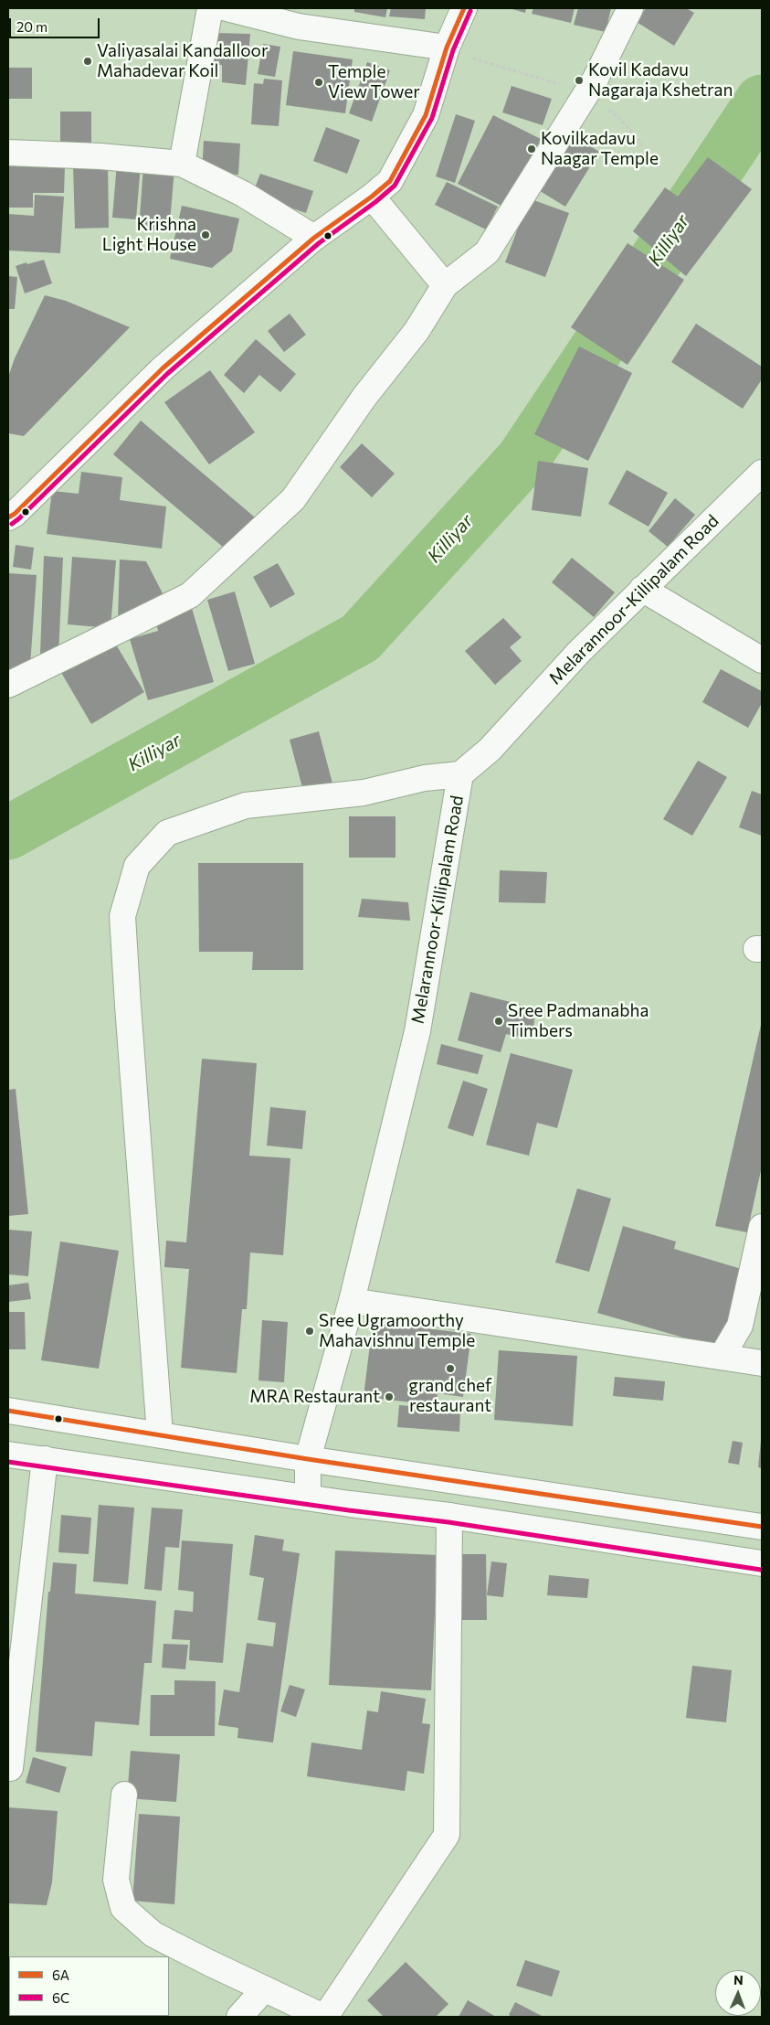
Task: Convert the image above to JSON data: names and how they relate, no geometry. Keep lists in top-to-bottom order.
{
  "streets": {
    "street": ["Melarannoor-Killipalam Road"]
  },
  "water": ["Killiyar"],
  "places": [
    "Valiyasalai Kandalloor Mahadevar Koil",
    "Kovil Kadavu Nagaraja Kshetran",
    "Temple View Tower",
    "Kovilkadavu Naagar Temple",
    "Krishna Light House",
    "Sree Padmanabha Timbers",
    "Sree Ugramoorthy Mahavishnu Temple",
    "grand chef restaurant",
    "MRA Restaurant"
  ],
  "lines": ["transit line 6A", "transit line 6C"],
  "legend": ["6A", "6C"],
  "scale_bar": "20 m",
  "north": "top"
}
